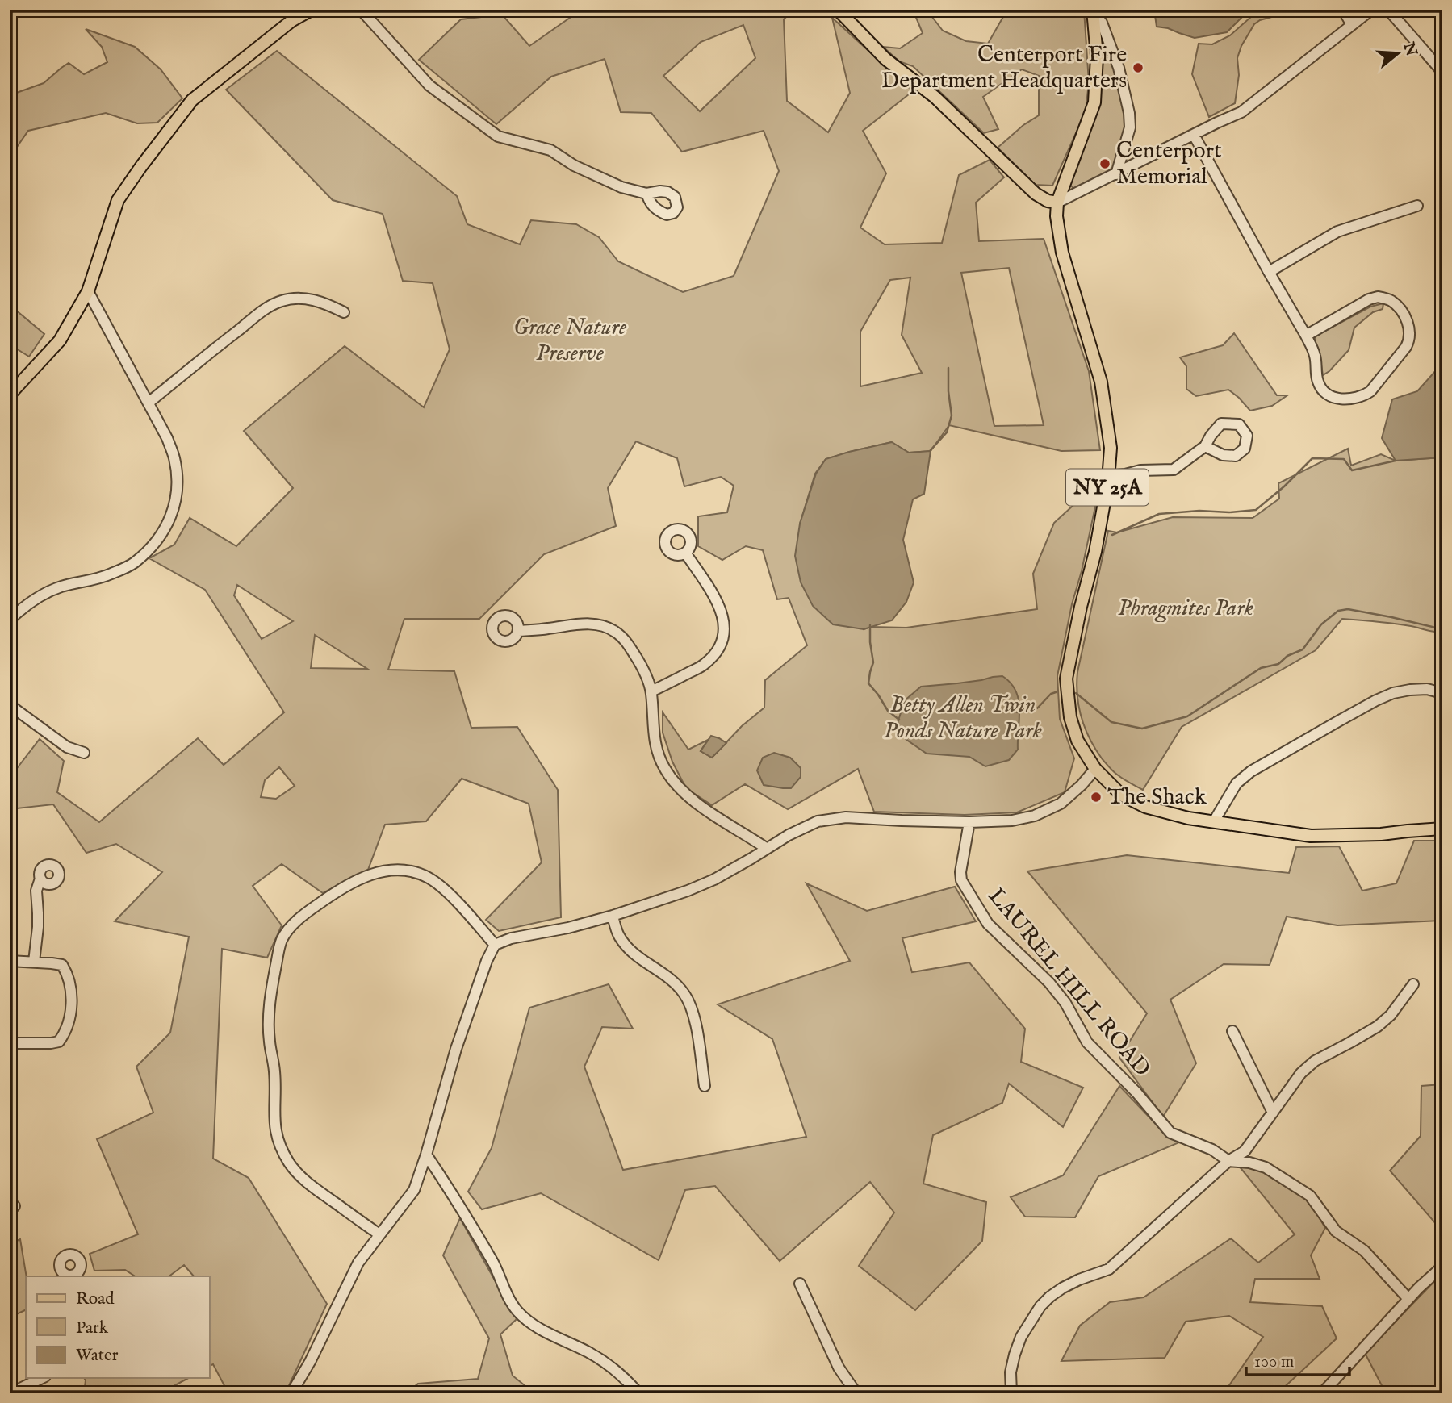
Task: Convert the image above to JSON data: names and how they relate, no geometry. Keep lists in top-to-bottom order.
{
  "streets": {
    "main road": ["NY 25A"],
    "street": ["LAUREL HILL ROAD"]
  },
  "parks": ["Grace Nature Preserve", "Phragmites Park", "Betty Allen Twin Ponds Nature Park"],
  "places": ["Centerport Fire Department Headquarters", "Centerport Memorial", "The Shack"],
  "legend": ["Road", "Park", "Water"],
  "scale_bar": "100 m",
  "north": "right"
}
